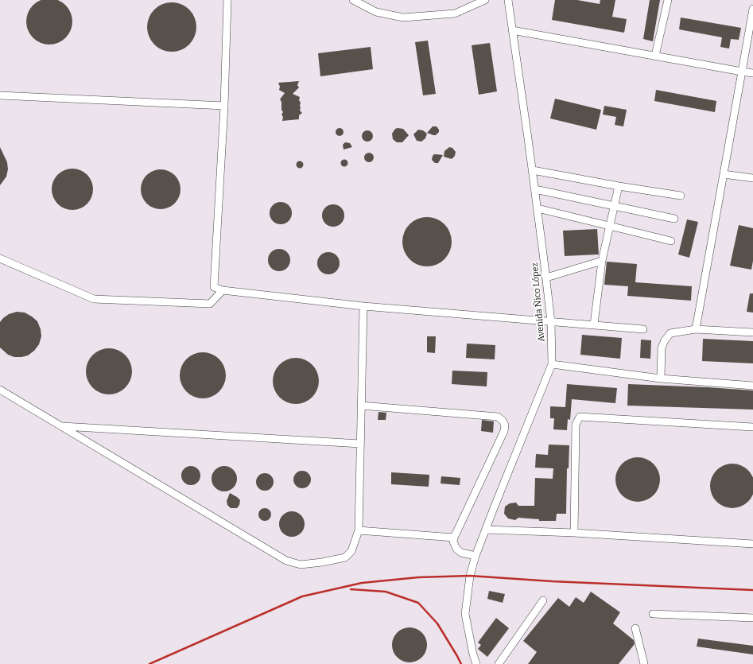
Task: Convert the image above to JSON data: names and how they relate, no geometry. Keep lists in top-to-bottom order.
{
  "streets": {
    "street": ["Avenida Ñico López"]
  }
}
